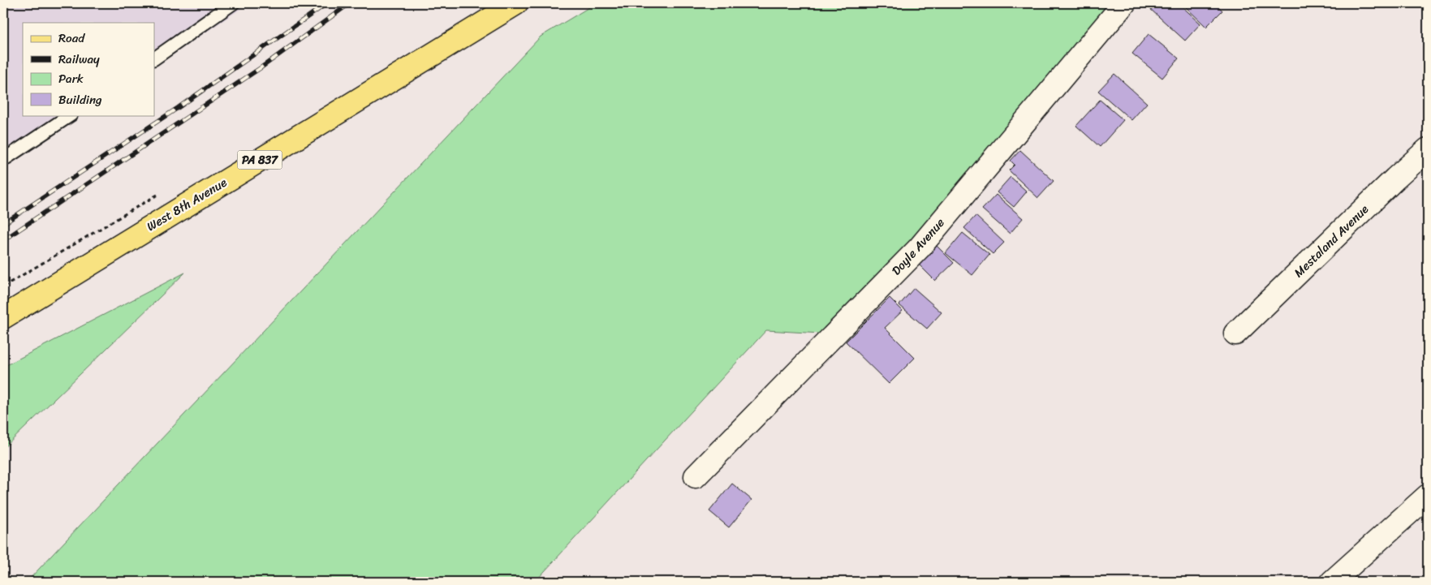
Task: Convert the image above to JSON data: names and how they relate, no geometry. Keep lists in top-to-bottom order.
{
  "streets": {
    "main road": ["PA 837", "West 8th Avenue"],
    "street": ["Mestaland Avenue", "Doyle Avenue"]
  },
  "legend": [
    "Road",
    "Railway",
    "Park",
    "Building"
  ]
}
